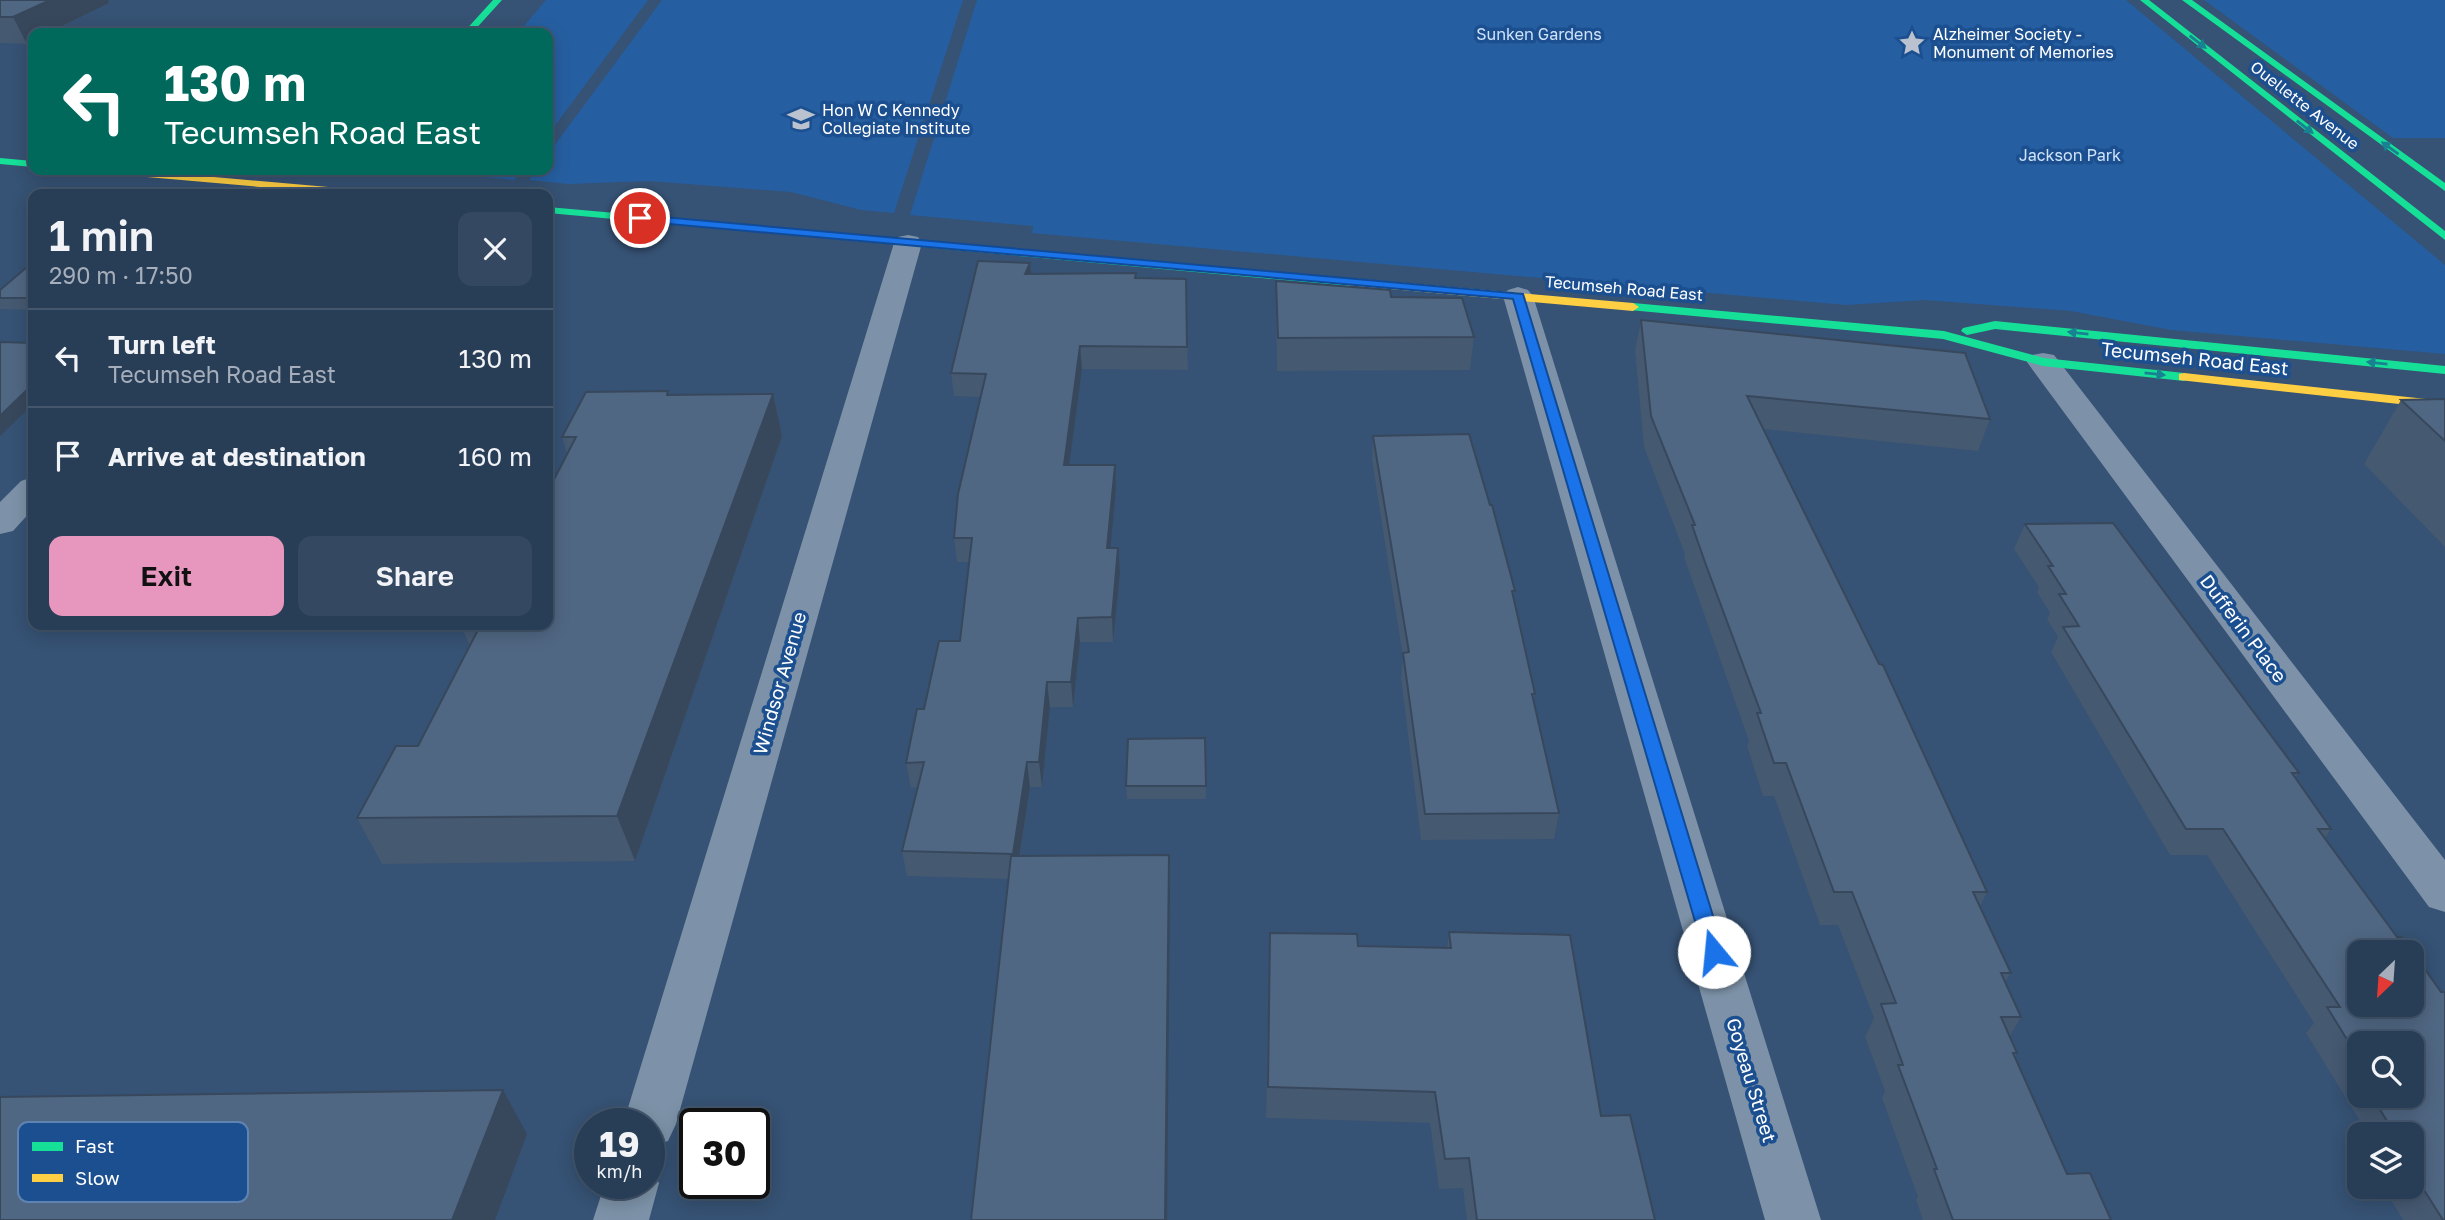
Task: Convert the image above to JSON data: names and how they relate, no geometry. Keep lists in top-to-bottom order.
{
  "streets": {
    "main road": ["Ouellette Avenue", "Tecumseh Road East"],
    "street": ["Dufferin Place", "Windsor Avenue", "Goyeau Street"]
  },
  "crossings": [
    ["Tecumseh Road East", "Dufferin Place"],
    ["Tecumseh Road East", "Windsor Avenue"],
    ["Tecumseh Road East", "Goyeau Street"]
  ],
  "parks": ["Sunken Gardens", "Jackson Park"],
  "places": {
    "place": ["Alzheimer Society - Monument of Memories"],
    "school or university": ["Hon W C Kennedy Collegiate Institute"]
  },
  "legend": ["Fast", "Slow"],
  "north": "bottom left",
  "page": {
    "turn": ["130 m", "Tecumseh Road East"],
    "heading": ["1 min", "290 m · 17:50"],
    "list": [
      {
        "name": "Turn left",
        "note": "Tecumseh Road East",
        "value": "130 m"
      },
      {
        "name": "Arrive at destination",
        "value": "160 m"
      }
    ],
    "buttons": ["Exit", "Share"],
    "speed": "19 km/h",
    "limit": "30"
  }
}
